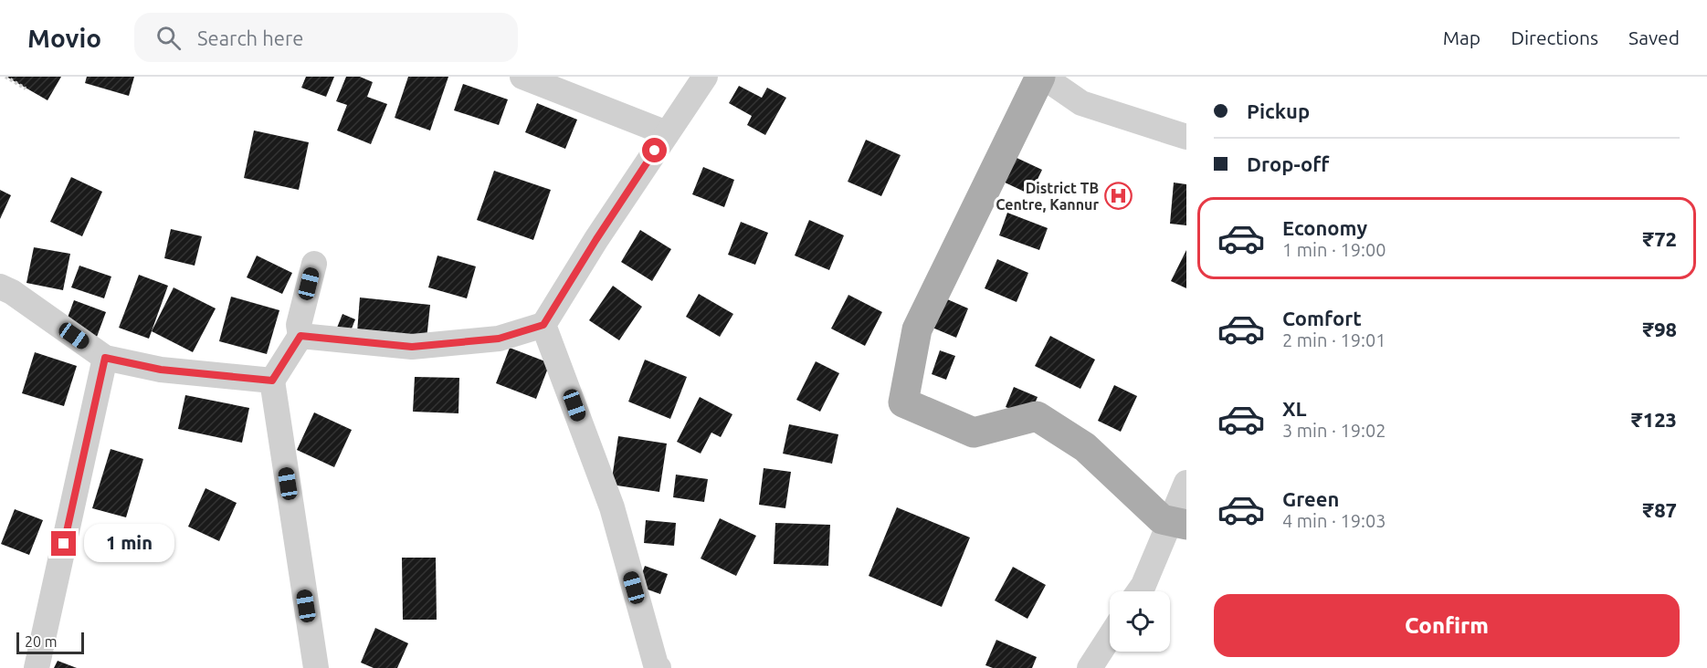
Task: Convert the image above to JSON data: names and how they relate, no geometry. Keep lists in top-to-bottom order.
{
  "places": {
    "hospital": ["District TB Centre, Kannur"]
  },
  "scale_bar": "20 m",
  "page": {
    "header": "Movio",
    "search": "Search here",
    "nav": ["Map", "Directions", "Saved"],
    "banner": ["Pickup", "Drop-off"],
    "list": [
      {
        "name": "Economy",
        "note": "1 min · 19:00",
        "value": "₹72"
      },
      {
        "name": "Comfort",
        "note": "2 min · 19:01",
        "value": "₹98"
      },
      {
        "name": "XL",
        "note": "3 min · 19:02",
        "value": "₹123"
      },
      {
        "name": "Green",
        "note": "4 min · 19:03",
        "value": "₹87"
      }
    ],
    "bubble": "1 min",
    "buttons": "Confirm",
    "scale": "20 m"
  }
}
